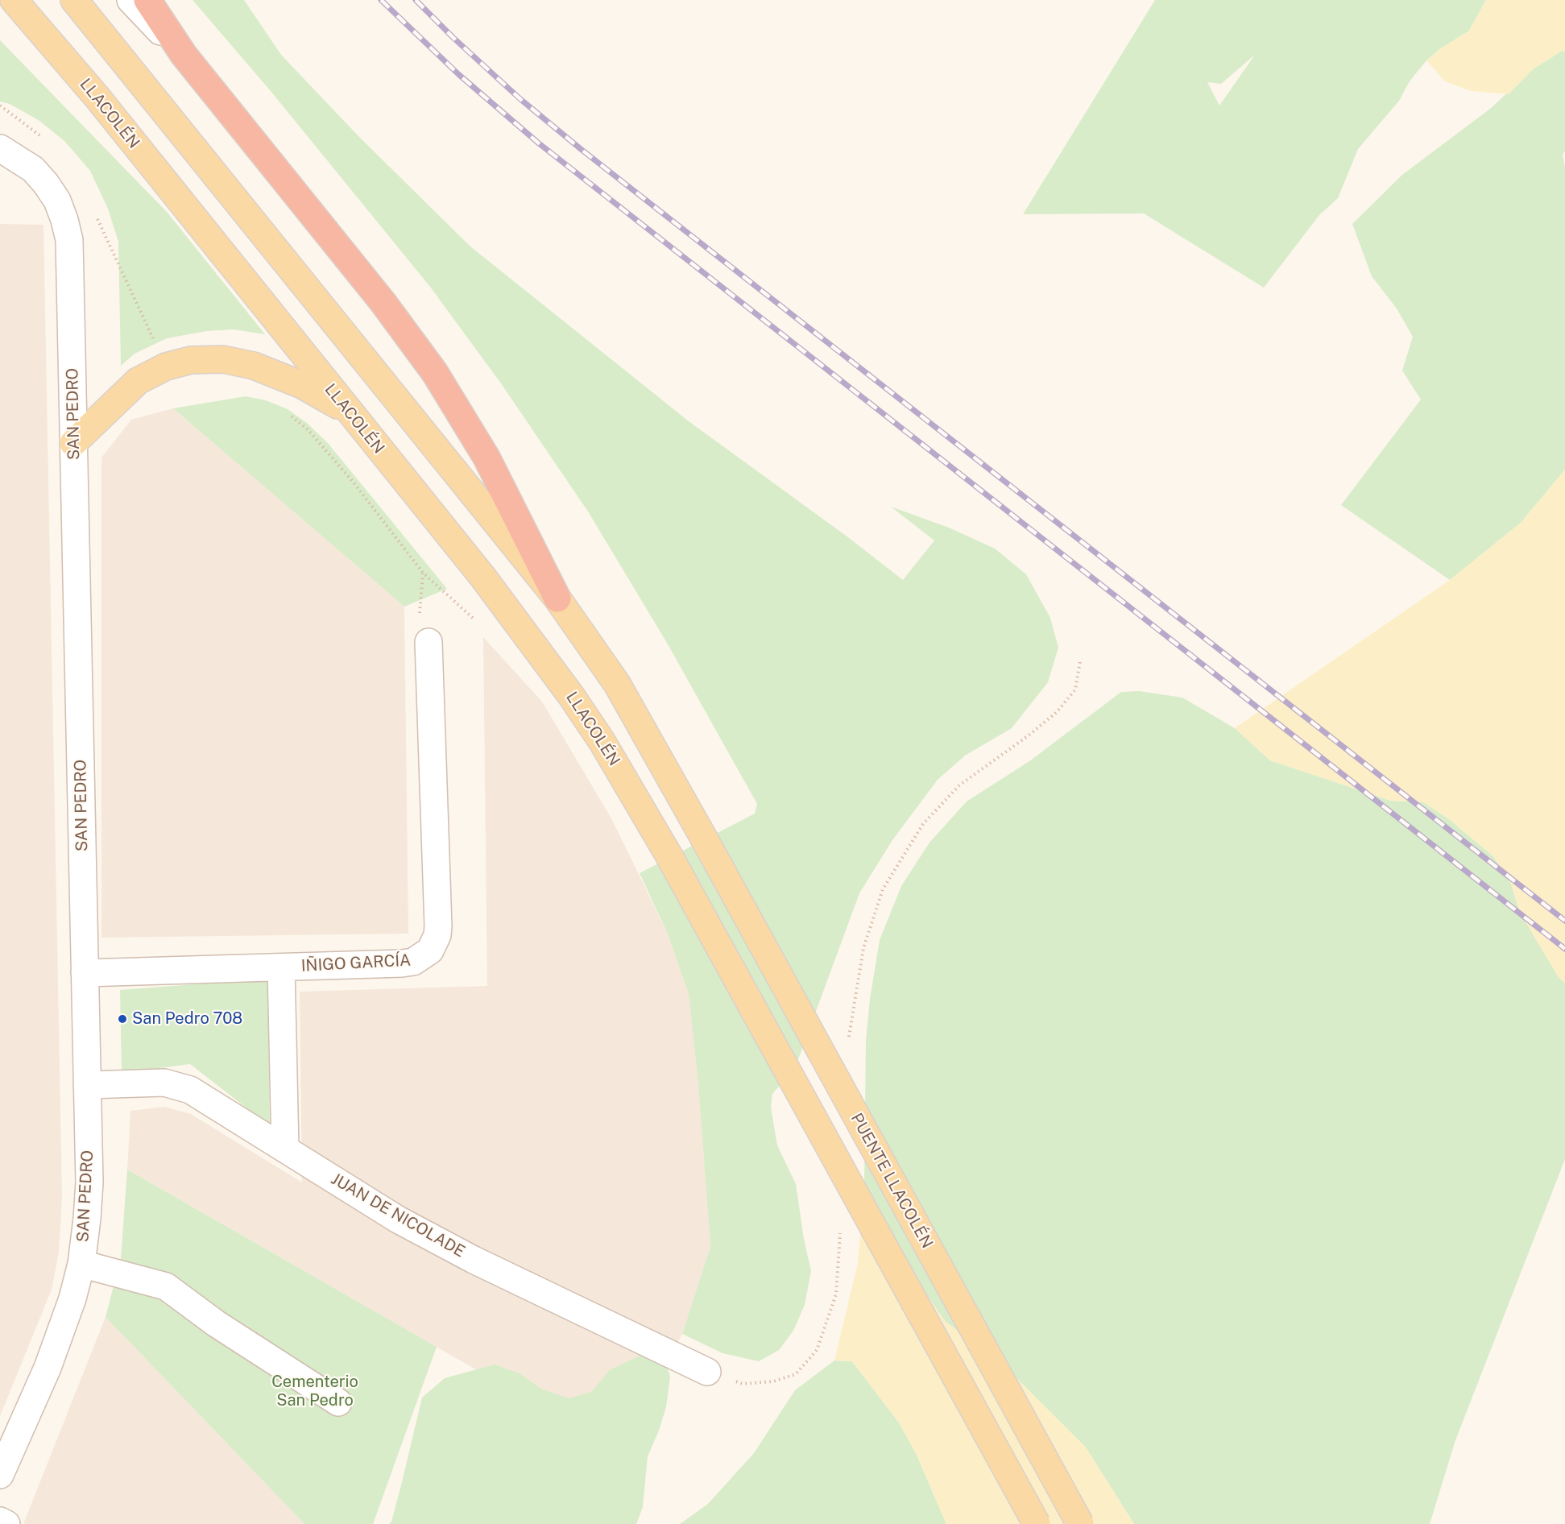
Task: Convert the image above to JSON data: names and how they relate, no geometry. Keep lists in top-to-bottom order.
{
  "streets": {
    "main road": ["LLACOLÉN", "PUENTE LLACOLÉN"],
    "street": ["SAN PEDRO", "IÑIGO GARCÍA", "JUAN DE NICOLADE"]
  },
  "crossings": [
    ["SAN PEDRO", "IÑIGO GARCÍA"],
    ["SAN PEDRO", "JUAN DE NICOLADE"]
  ],
  "parks": ["Cementerio San Pedro"],
  "places": ["San Pedro 708"]
}
